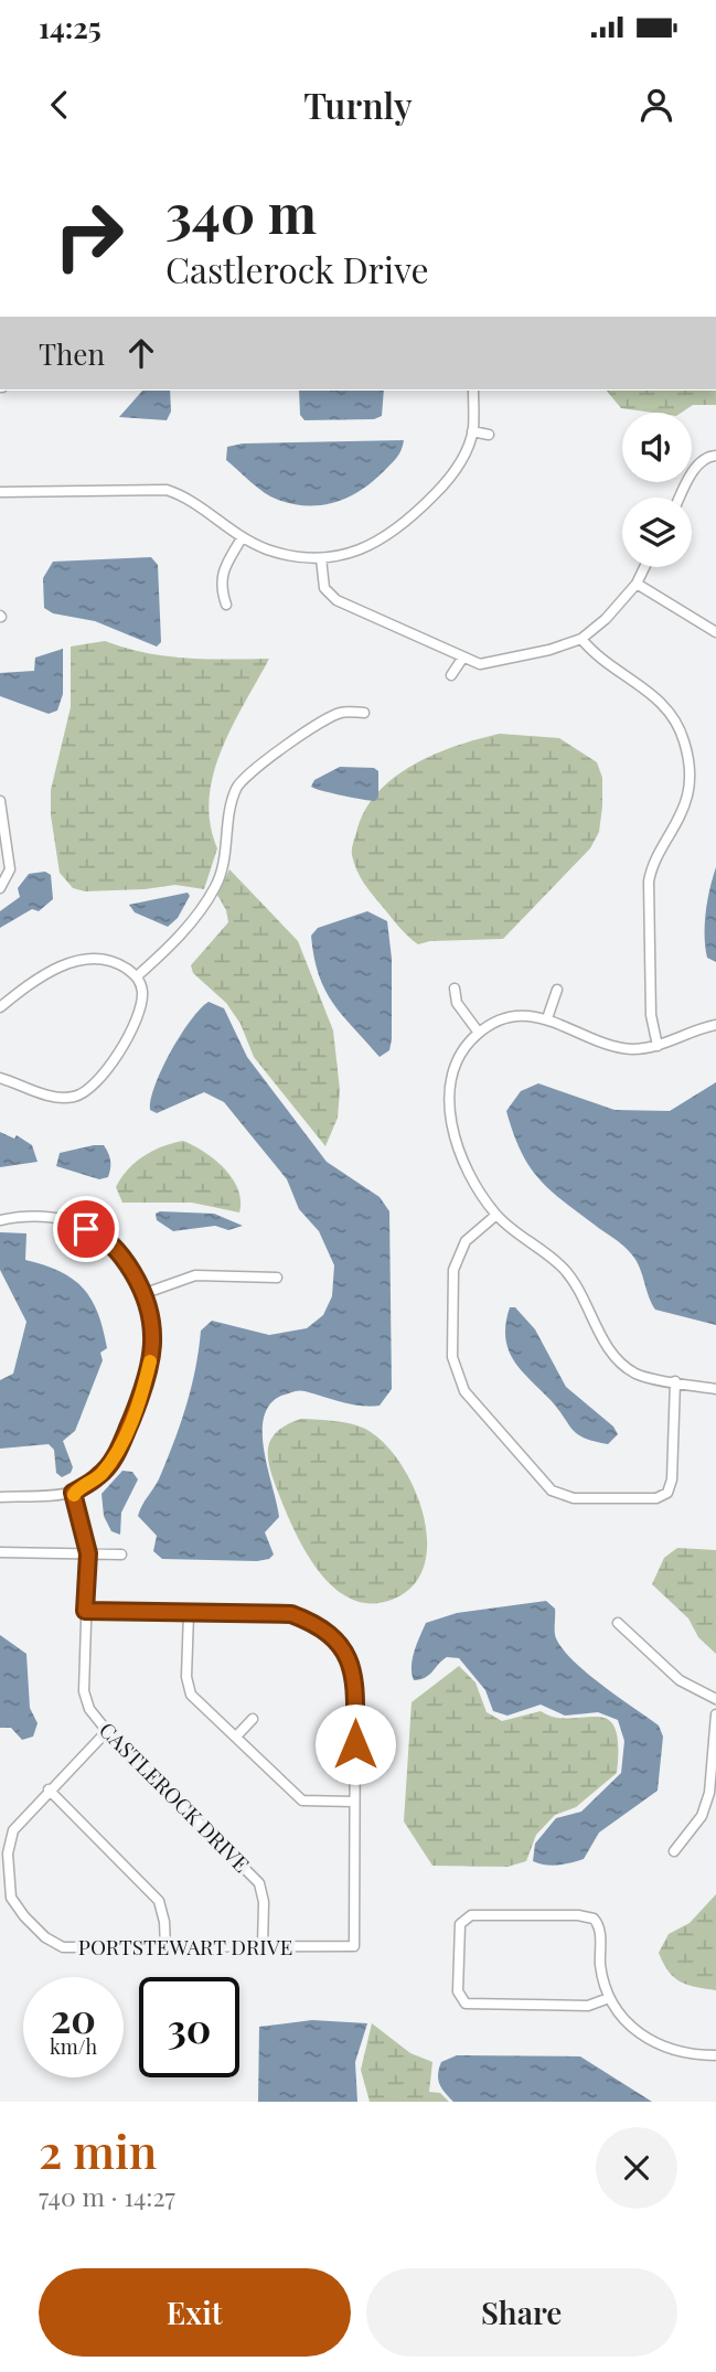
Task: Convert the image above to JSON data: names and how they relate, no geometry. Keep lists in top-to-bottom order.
{
  "streets": {
    "street": ["CASTLEROCK DRIVE", "PORTSTEWART DRIVE"]
  },
  "crossings": [
    ["CASTLEROCK DRIVE", "PORTSTEWART DRIVE"]
  ],
  "page": {
    "status": "14:25",
    "header": "Turnly",
    "turn": ["340 m", "Castlerock Drive"],
    "then": "Then",
    "speed": "20 km/h",
    "limit": "30",
    "heading": ["2 min", "740 m · 14:27"],
    "buttons": ["Exit", "Share"]
  }
}
